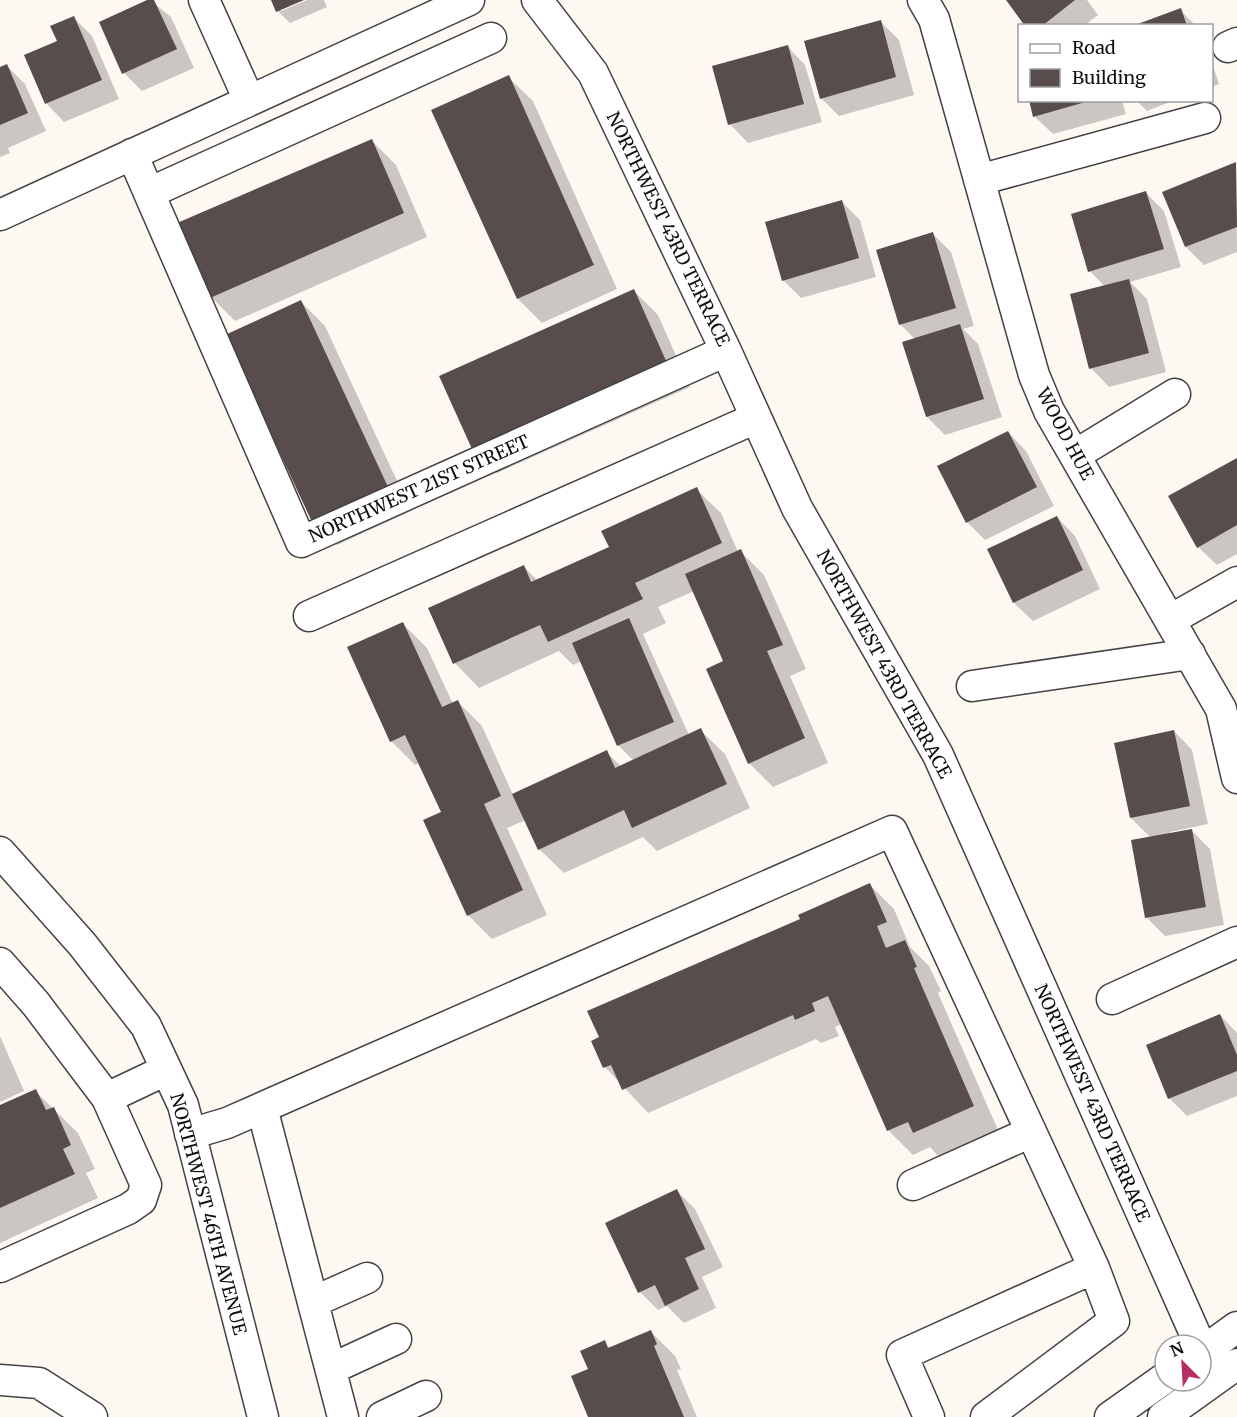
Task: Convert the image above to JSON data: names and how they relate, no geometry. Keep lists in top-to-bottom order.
{
  "streets": {
    "street": [
      "NORTHWEST 43RD TERRACE",
      "WOOD HUE",
      "NORTHWEST 21ST STREET",
      "NORTHWEST 46TH AVENUE"
    ]
  },
  "crossings": [
    ["NORTHWEST 43RD TERRACE", "NORTHWEST 21ST STREET"]
  ],
  "legend": ["Road", "Building"],
  "north": "top left"
}
